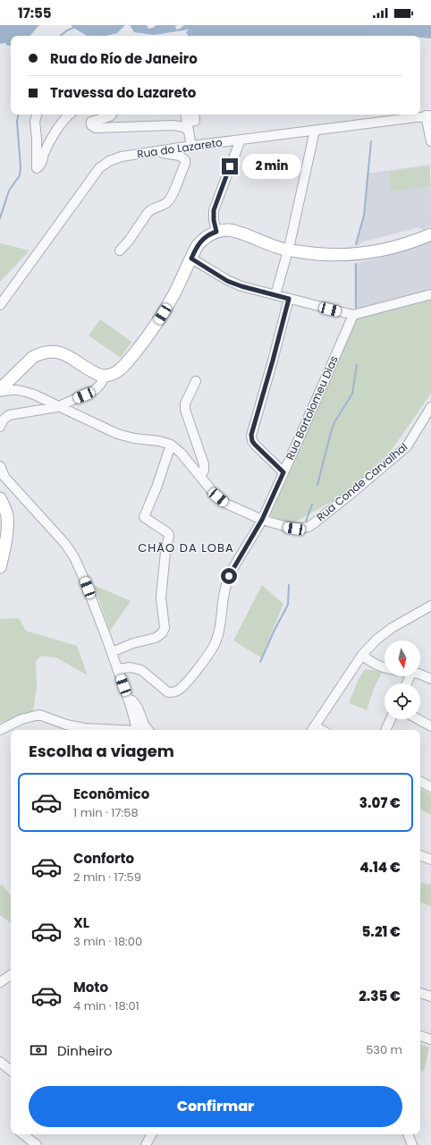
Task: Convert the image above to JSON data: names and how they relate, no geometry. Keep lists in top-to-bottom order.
{
  "streets": {
    "street": ["Rua do Lazareto", "Rua Bartolomeu Dias", "Rua Conde Carvalhal"]
  },
  "crossings": [
    ["Rua Bartolomeu Dias", "Rua Conde Carvalhal"]
  ],
  "districts": ["CHÃO DA LOBA"],
  "north": "bottom",
  "page": {
    "status": "17:55",
    "banner": ["Rua do Río de Janeiro", "Travessa do Lazareto"],
    "bubble": "2 min",
    "heading": "Escolha a viagem",
    "list": [
      {
        "name": "Econômico",
        "note": "1 min · 17:58",
        "value": "3.07 €"
      },
      {
        "name": "Conforto",
        "note": "2 min · 17:59",
        "value": "4.14 €"
      },
      {
        "name": "XL",
        "note": "3 min · 18:00",
        "value": "5.21 €"
      },
      {
        "name": "Moto",
        "note": "4 min · 18:01",
        "value": "2.35 €"
      }
    ],
    "pay": ["Dinheiro", "530 m"],
    "buttons": "Confirmar"
  }
}
